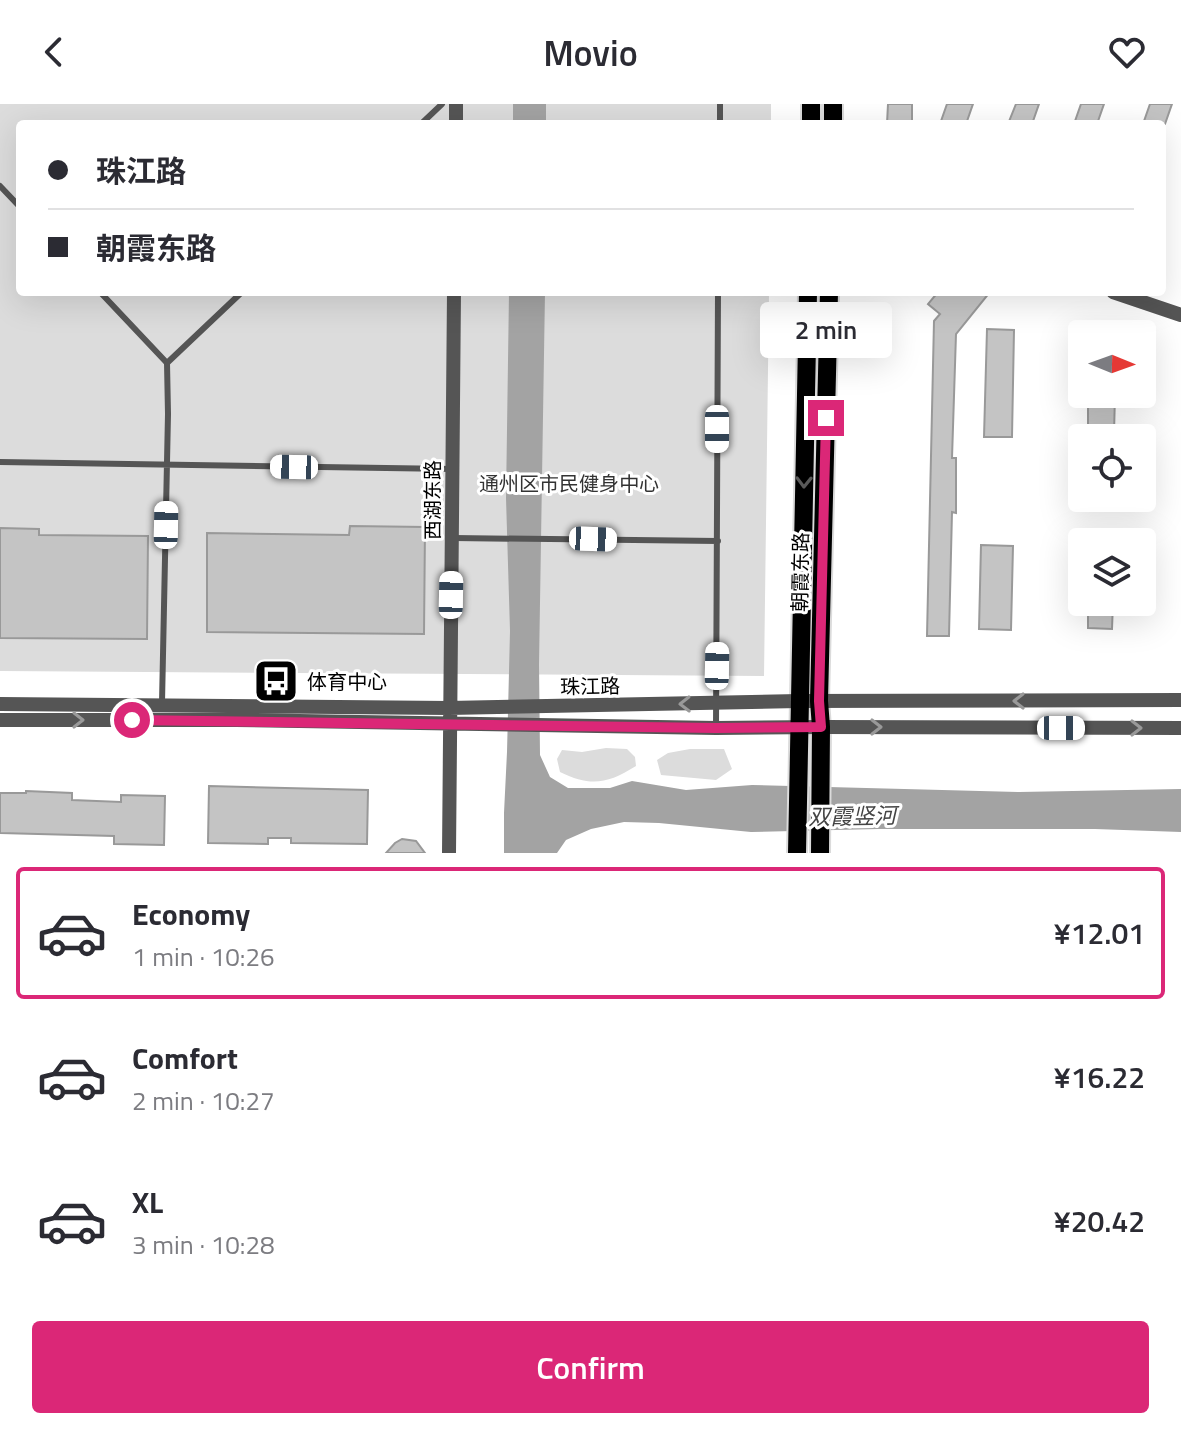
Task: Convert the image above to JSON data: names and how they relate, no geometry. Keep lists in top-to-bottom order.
{
  "streets": {
    "main road": ["朝霞东路"],
    "street": ["西湖东路", "珠江路"]
  },
  "crossings": [
    ["西湖东路", "珠江路"],
    ["朝霞东路", "珠江路"]
  ],
  "water": ["双霞竖河"],
  "parks": ["通州区市民健身中心"],
  "places": {
    "bus stop": ["体育中心"]
  },
  "north": "right",
  "page": {
    "header": "Movio",
    "banner": ["珠江路", "朝霞东路"],
    "bubble": "2 min",
    "list": [
      {
        "name": "Economy",
        "note": "1 min · 10:26",
        "value": "¥12.01"
      },
      {
        "name": "Comfort",
        "note": "2 min · 10:27",
        "value": "¥16.22"
      },
      {
        "name": "XL",
        "note": "3 min · 10:28",
        "value": "¥20.42"
      }
    ],
    "buttons": "Confirm"
  }
}
